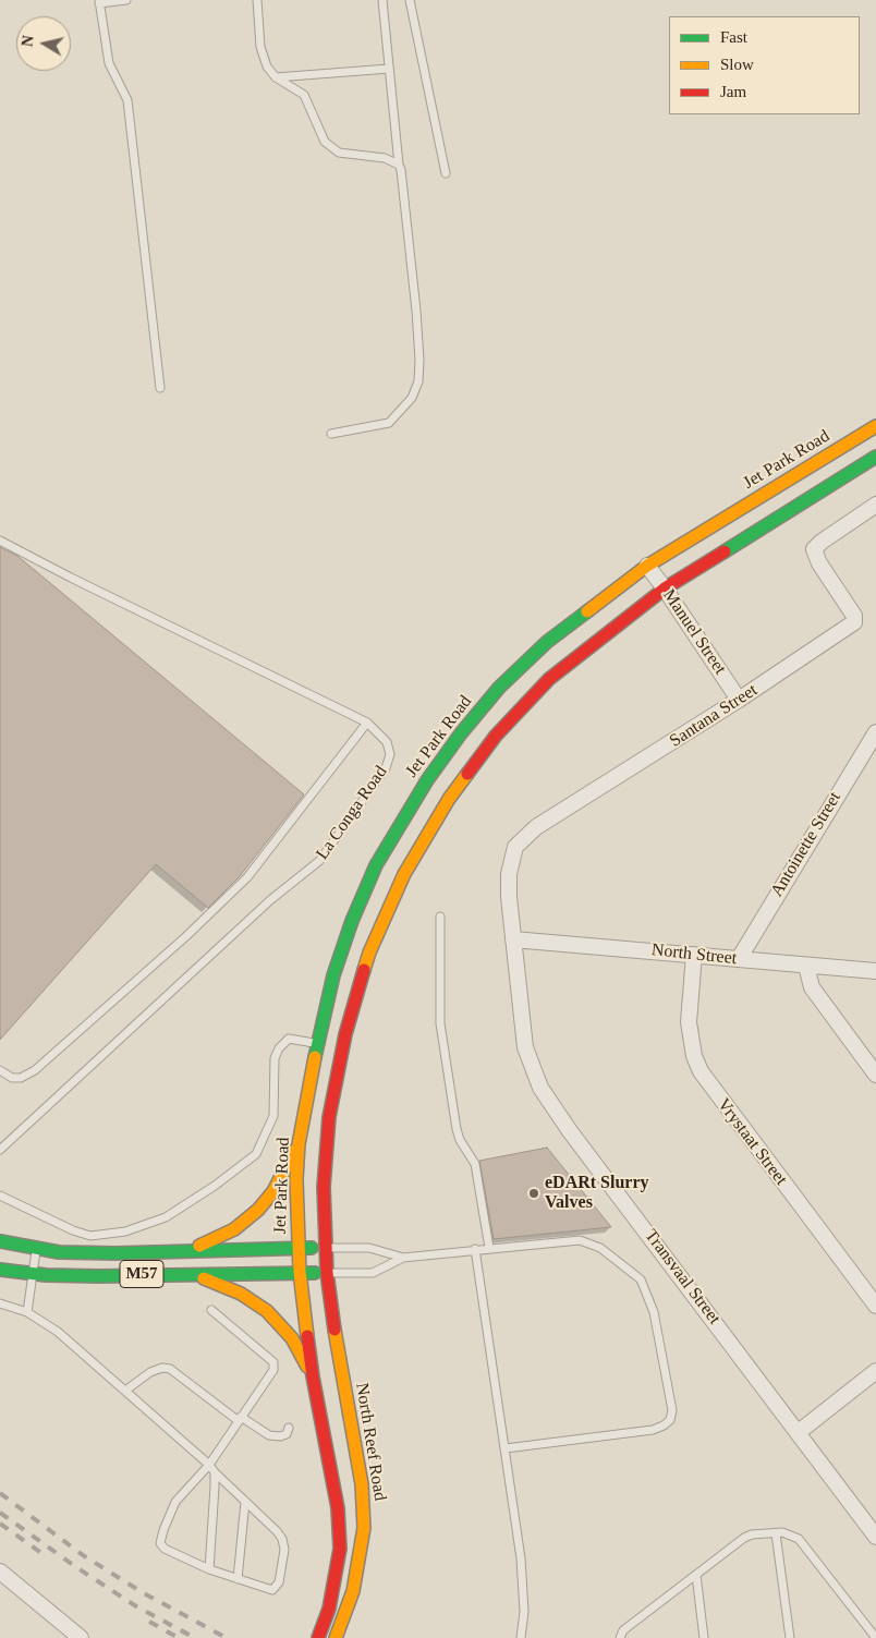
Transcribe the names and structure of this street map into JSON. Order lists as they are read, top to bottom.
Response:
{
  "streets": {
    "main road": ["Jet Park Road", "M57", "North Reef Road"],
    "street": [
      "Manuel Street",
      "Santana Street",
      "Antoinette Street",
      "North Street",
      "Vrystaat Street",
      "Transvaal Street"
    ],
    "lane": ["La Conga Road"]
  },
  "crossings": [
    ["Jet Park Road", "Manuel Street"],
    ["Jet Park Road", "North Reef Road"],
    ["Manuel Street", "Santana Street"],
    ["Santana Street", "North Street"],
    ["Santana Street", "Transvaal Street"],
    ["Antoinette Street", "North Street"],
    ["North Street", "Vrystaat Street"],
    ["North Street", "Transvaal Street"],
    ["M57", "North Reef Road"]
  ],
  "places": ["eDARt Slurry Valves"],
  "legend": ["Fast", "Slow", "Jam"],
  "north": "left"
}
